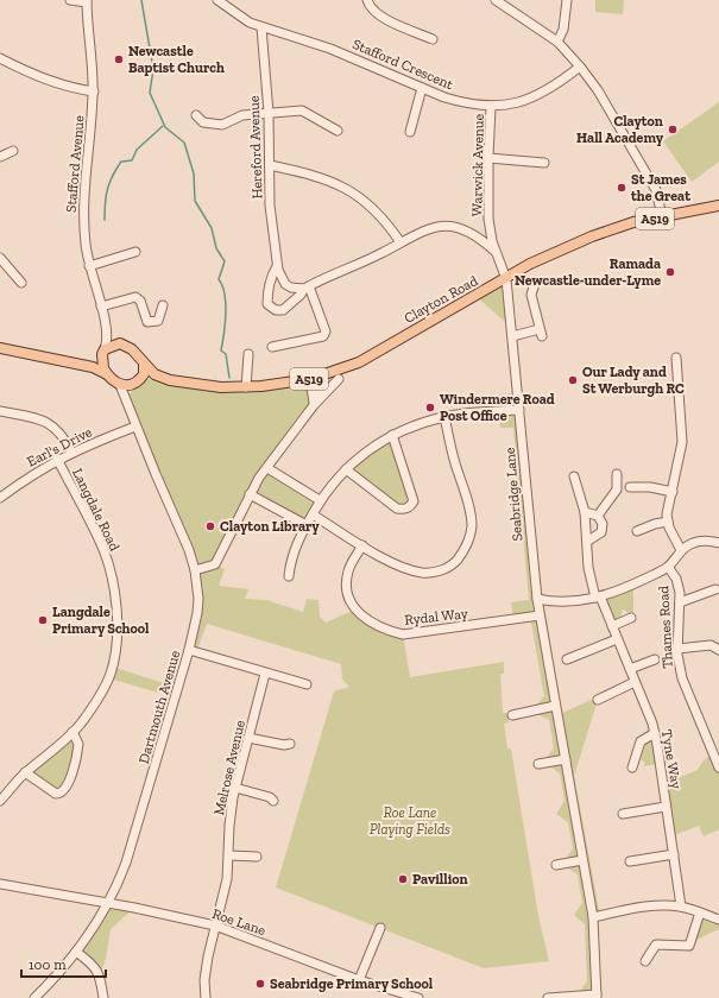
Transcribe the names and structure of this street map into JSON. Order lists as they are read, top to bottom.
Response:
{
  "streets": {
    "main road": ["A519", "Clayton Road"],
    "street": [
      "Stafford Crescent",
      "Hereford Avenue",
      "Stafford Avenue",
      "Warwick Avenue",
      "Earl's Drive",
      "Seabridge Lane",
      "Langdale Road",
      "Rydal Way",
      "Thames Road",
      "Dartmouth Avenue",
      "Tyne Way",
      "Melrose Avenue",
      "Roe Lane"
    ]
  },
  "crossings": [
    ["Stafford Crescent", "Hereford Avenue"],
    ["Stafford Crescent", "Warwick Avenue"],
    ["Hereford Avenue", "Warwick Avenue"],
    ["Stafford Avenue", "A519"],
    ["Stafford Avenue", "Clayton Road"],
    ["Stafford Avenue", "Dartmouth Avenue"],
    ["Warwick Avenue", "Clayton Road"],
    ["Warwick Avenue", "Seabridge Lane"],
    ["A519", "Clayton Road"],
    ["A519", "Dartmouth Avenue"],
    ["Clayton Road", "Seabridge Lane"],
    ["Clayton Road", "Dartmouth Avenue"],
    ["Earl's Drive", "Langdale Road"],
    ["Earl's Drive", "Dartmouth Avenue"],
    ["Seabridge Lane", "Rydal Way"],
    ["Dartmouth Avenue", "Roe Lane"],
    ["Melrose Avenue", "Roe Lane"]
  ],
  "parks": ["Roe Lane Playing Fields"],
  "places": [
    "Newcastle Baptist Church",
    "Clayton Hall Academy",
    "St James the Great",
    "Ramada Newcastle-under-Lyme",
    "Our Lady and St Werburgh RC",
    "Windermere Road Post Office",
    "Clayton Library",
    "Langdale Primary School",
    "Pavillion",
    "Seabridge Primary School"
  ],
  "scale_bar": "100 m"
}
